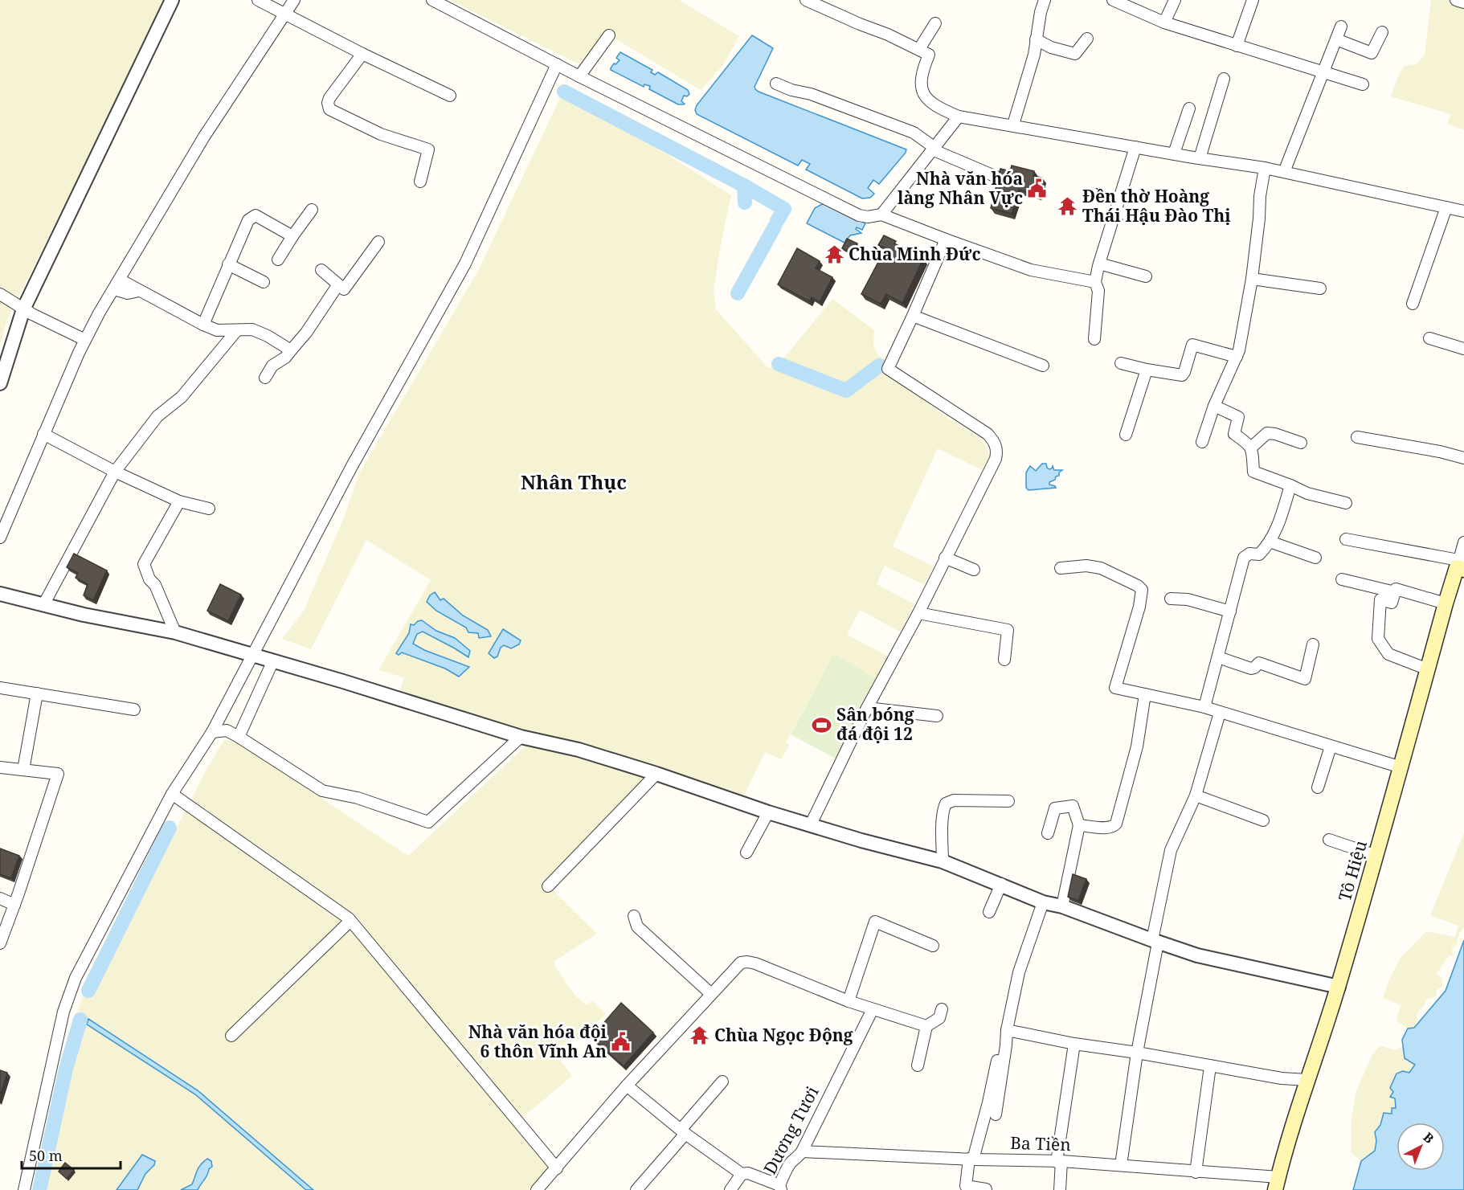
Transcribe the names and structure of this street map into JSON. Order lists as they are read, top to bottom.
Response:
{
  "streets": {
    "main road": ["Tô Hiệu"],
    "street": ["Dương Tươi", "Ba Tiền"]
  },
  "crossings": [
    ["Tô Hiệu", "Ba Tiền"],
    ["Dương Tươi", "Ba Tiền"]
  ],
  "districts": ["Nhân Thục"],
  "places": {
    "public building": ["Nhà văn hóa làng Nhân Vực", "Nhà văn hóa đội 6 thôn Vĩnh An"],
    "temple": ["Đền thờ Hoàng Thái Hậu Đào Thị", "Chùa Minh Đức", "Chùa Ngọc Động"],
    "sports": ["Sân bóng đá đội 12"]
  },
  "scale_bar": "50 m",
  "north": "top right"
}
